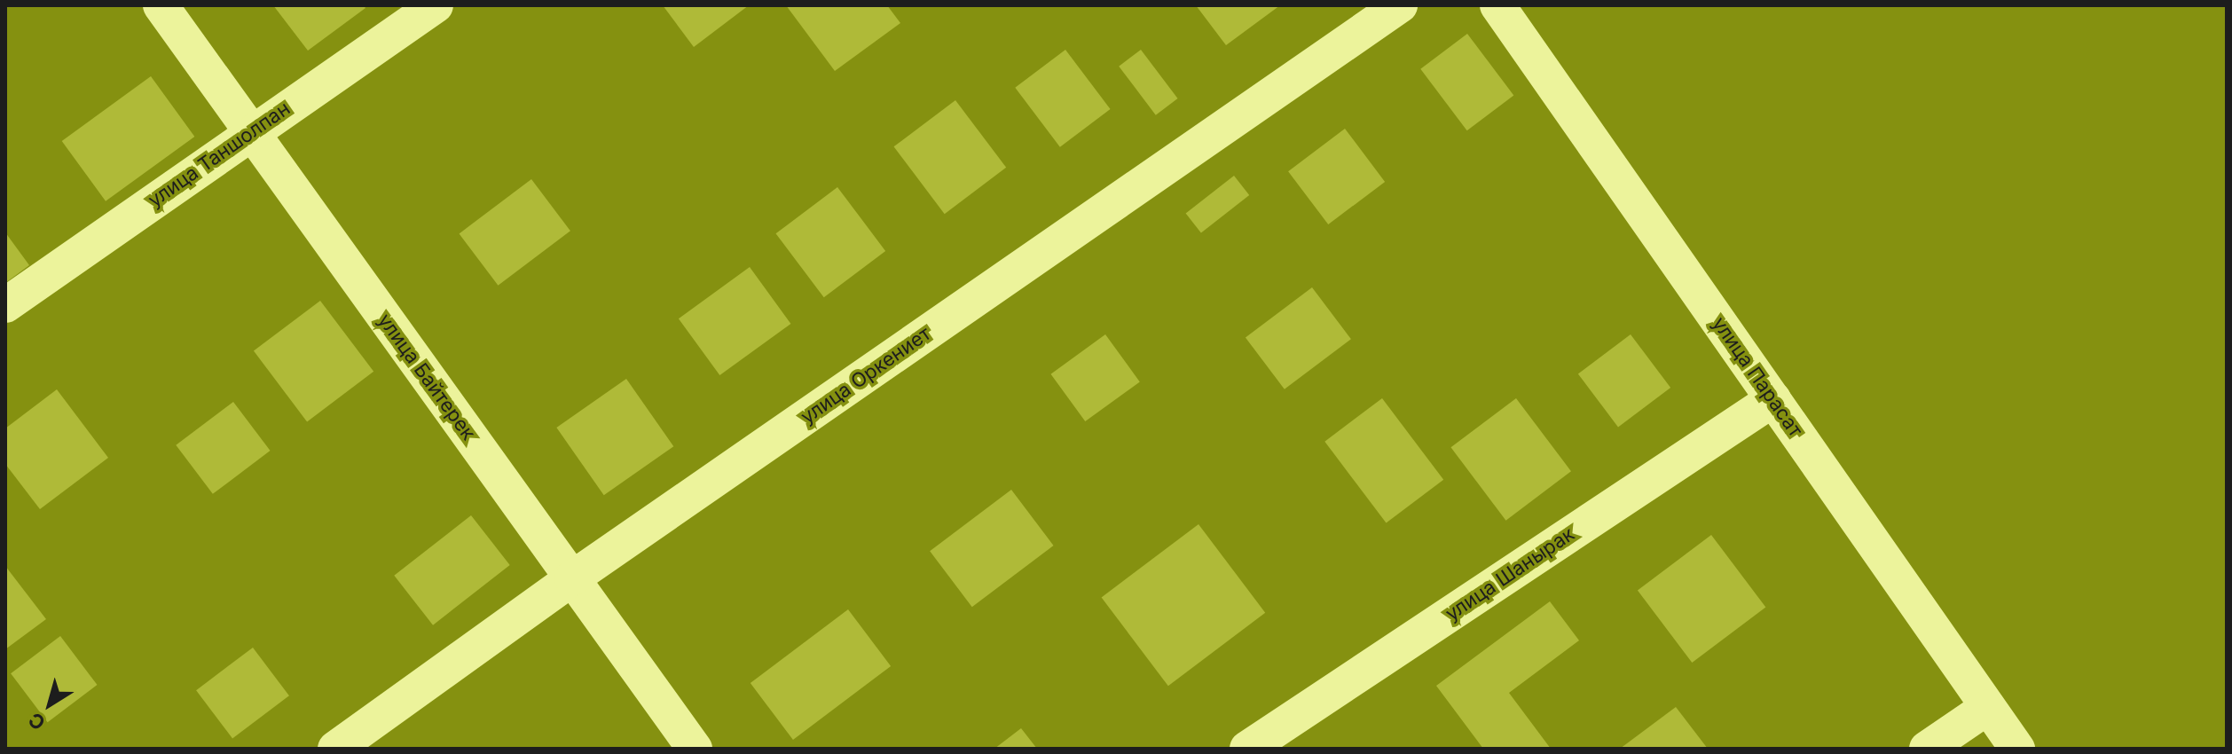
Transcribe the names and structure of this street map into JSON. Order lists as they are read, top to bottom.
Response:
{
  "streets": {
    "street": [
      "улица Таншолпан",
      "улица Оркениет",
      "улица Байтерек",
      "улица Парасат",
      "улица Шанырак"
    ]
  },
  "crossings": [
    ["улица Таншолпан", "улица Байтерек"],
    ["улица Оркениет", "улица Байтерек"],
    ["улица Парасат", "улица Шанырак"]
  ],
  "north": "bottom left"
}
